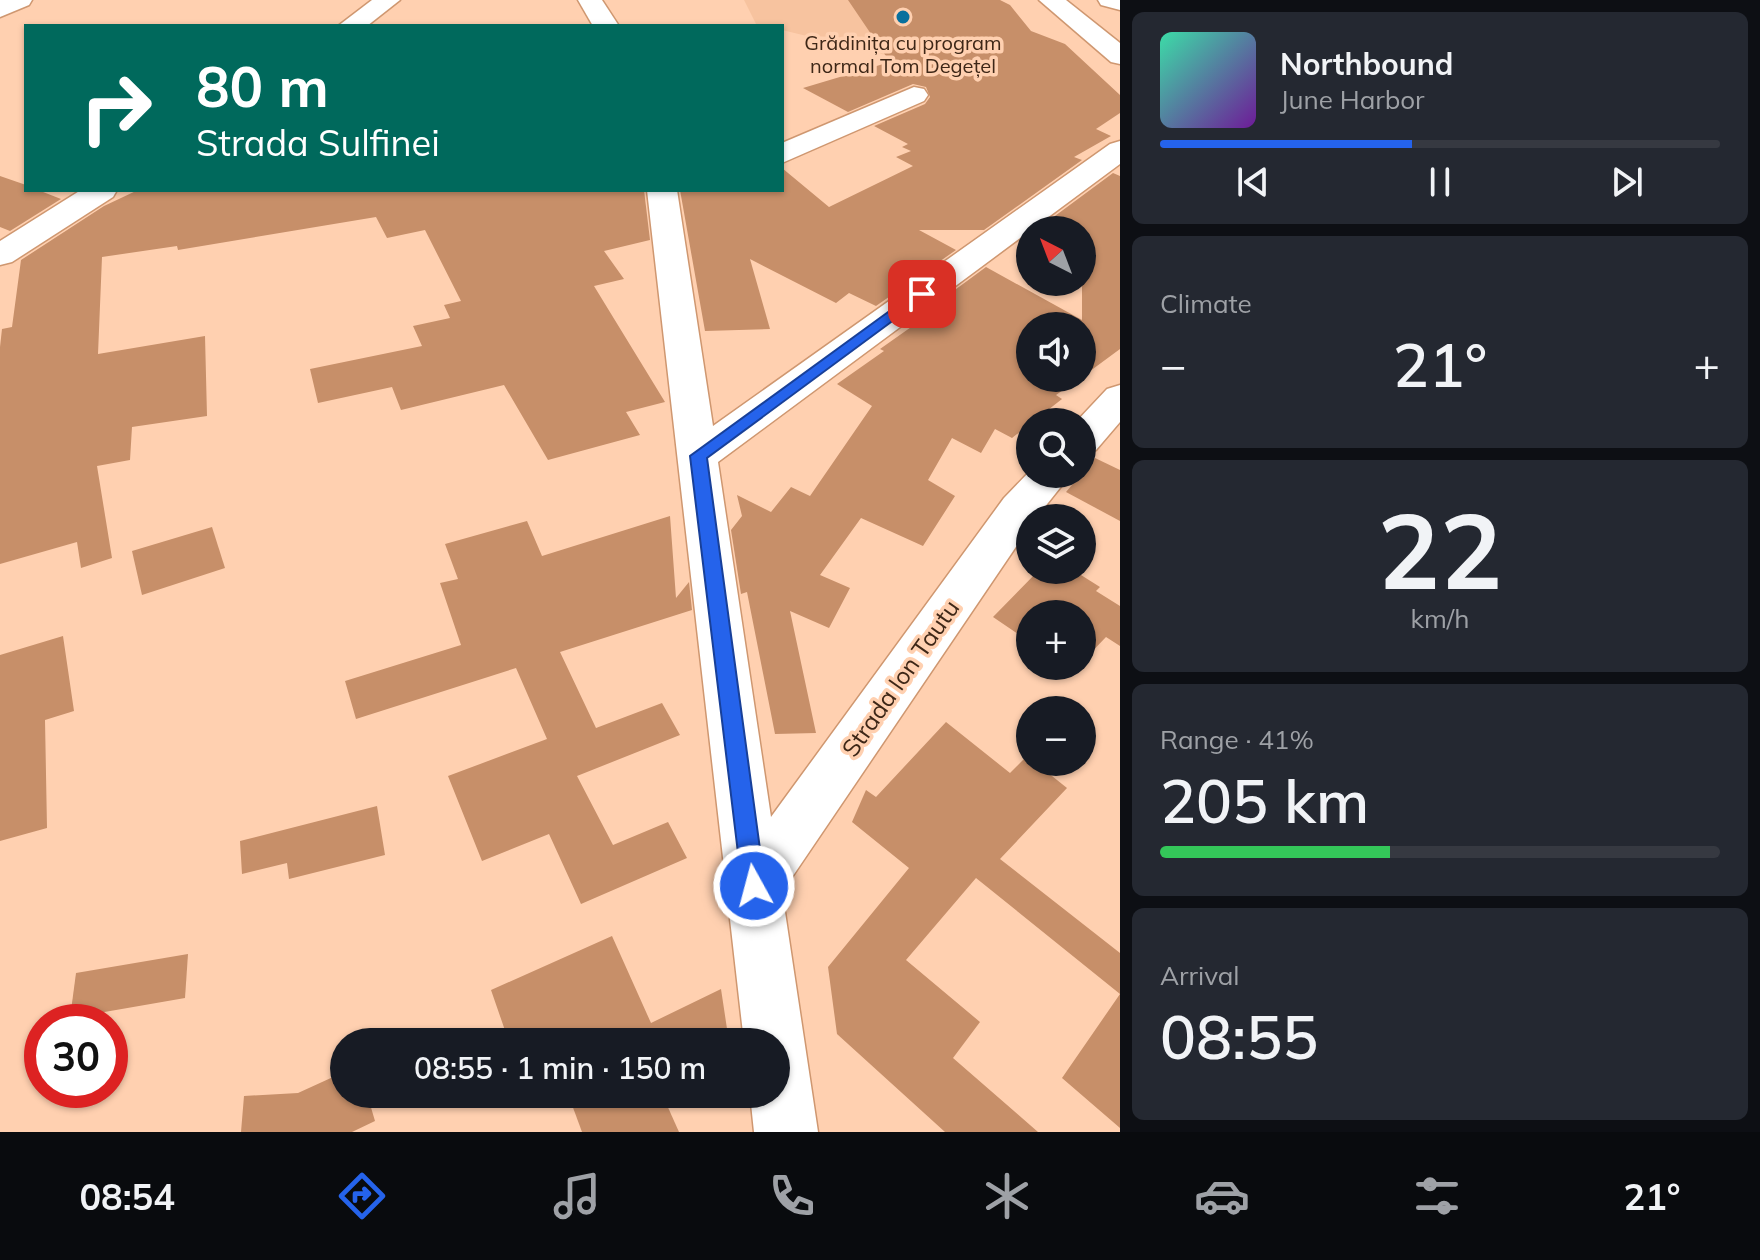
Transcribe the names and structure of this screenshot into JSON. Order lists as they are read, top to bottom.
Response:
{
  "streets": {
    "street": ["Strada Ion Tautu"]
  },
  "places": ["Grădinița cu program normal Tom Degețel"],
  "north": "top left",
  "page": {
    "turn": ["80 m", "Strada Sulfinei"],
    "song": ["Northbound", "June Harbor"],
    "map_buttons": ["+", "−"],
    "tile": [
      "Climate",
      ["22", "km/h"],
      ["Range · 41%", "205 km"],
      ["Arrival", "08:55"]
    ],
    "heat": ["−", "21°", "+"],
    "limit": "30",
    "trip": "08:55 · 1 min · 150 m",
    "tabs": ["08:54", "21°"]
  }
}
